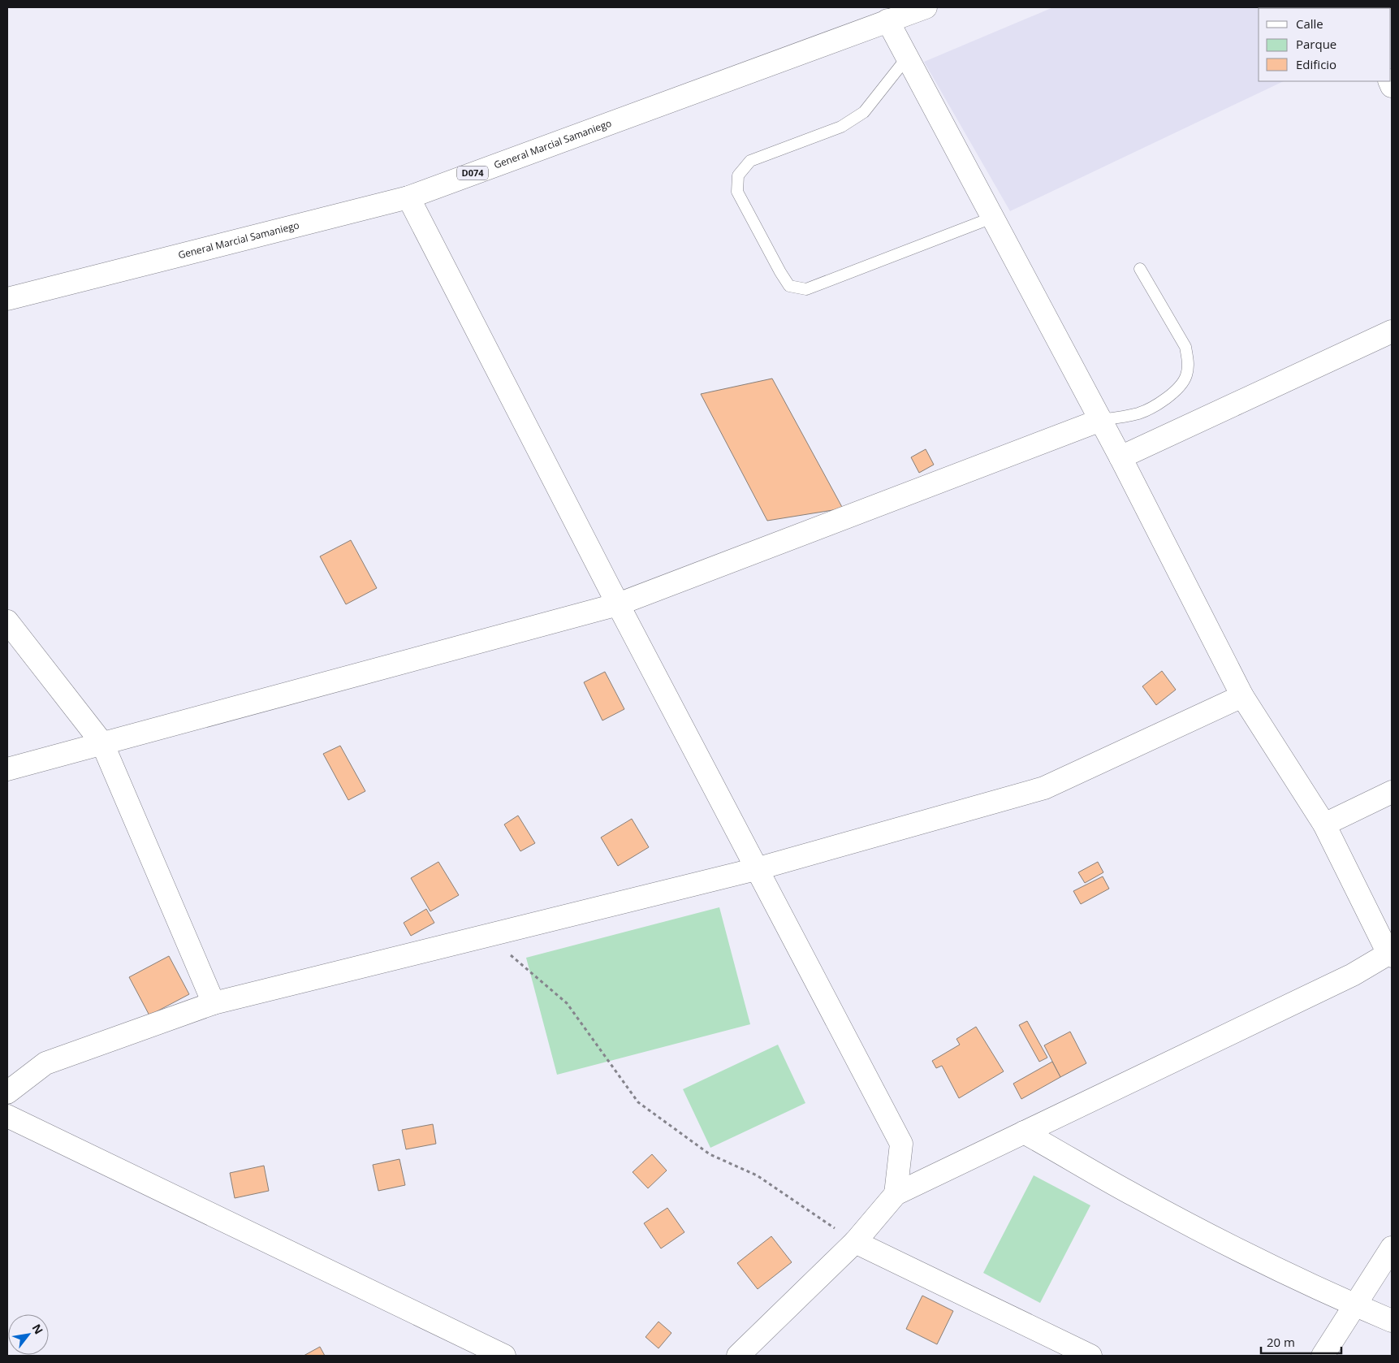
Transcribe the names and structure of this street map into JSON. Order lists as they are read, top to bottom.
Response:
{
  "streets": {
    "street": ["General Marcial Samaniego", "D074"]
  },
  "legend": ["Calle", "Parque", "Edificio"],
  "scale_bar": "20 m",
  "north": "top right"
}
